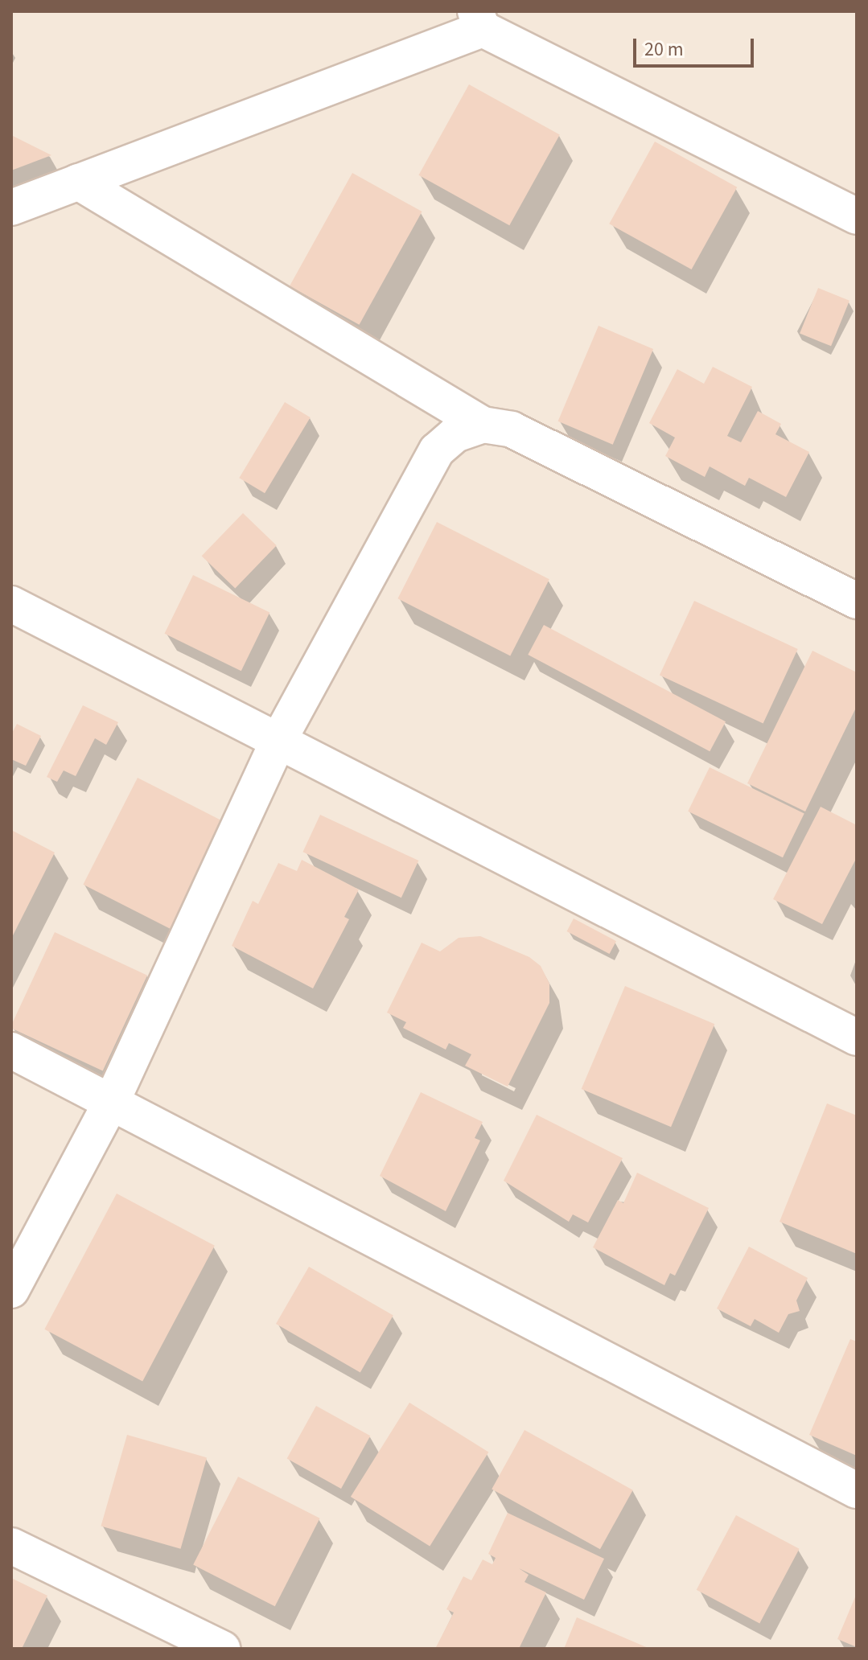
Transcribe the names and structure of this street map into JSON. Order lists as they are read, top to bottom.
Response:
{
  "scale_bar": "20 m"
}
